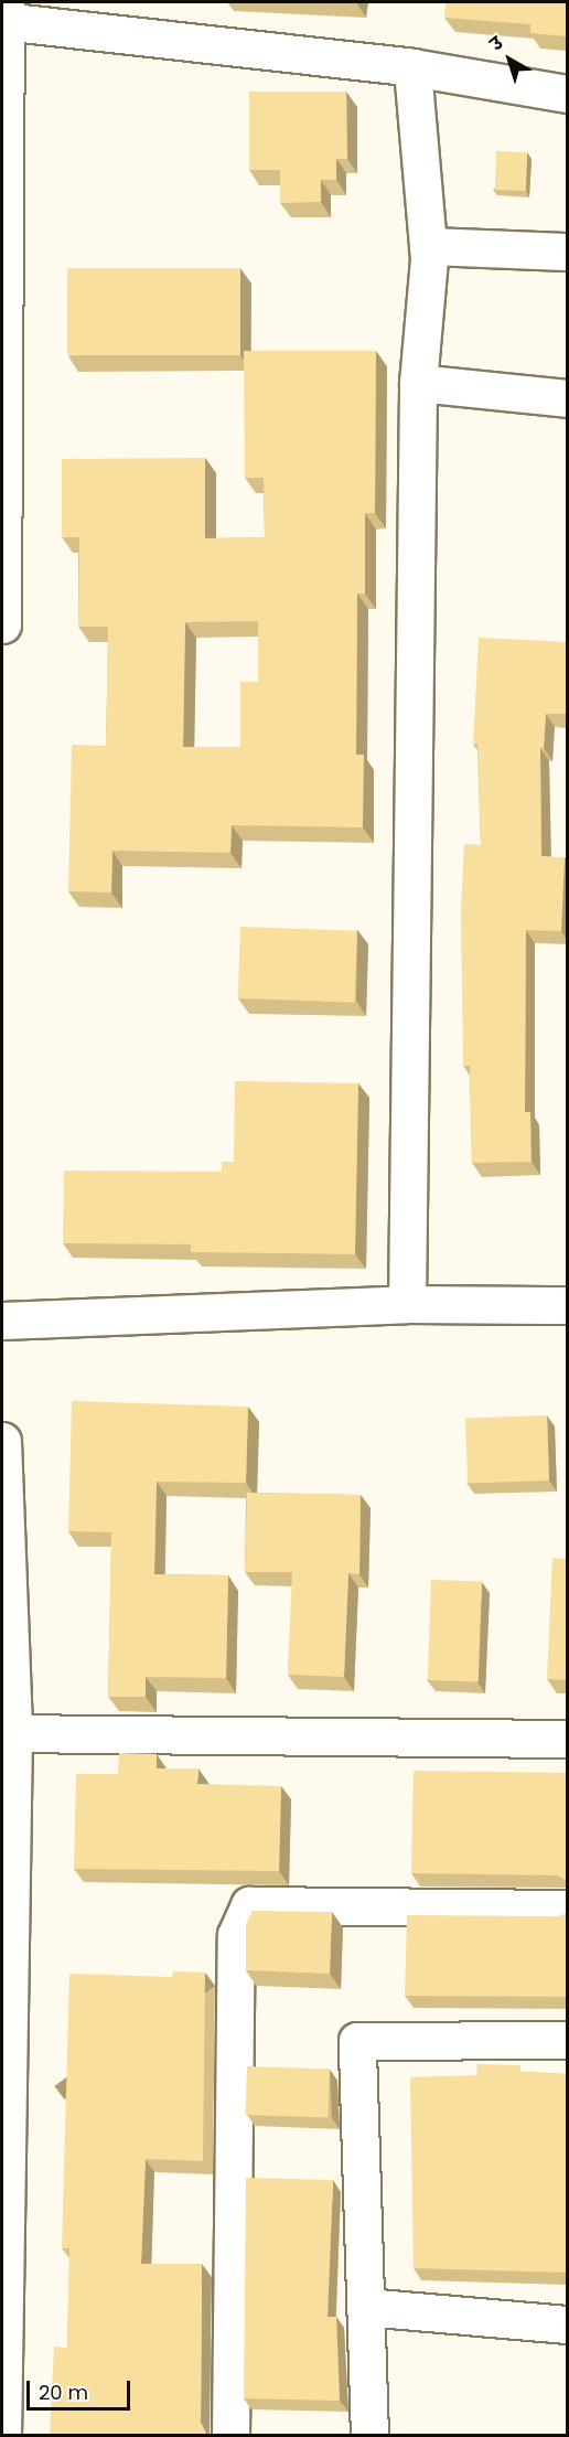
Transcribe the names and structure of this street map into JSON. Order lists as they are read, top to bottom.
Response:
{
  "scale_bar": "20 m",
  "north": "top left"
}
